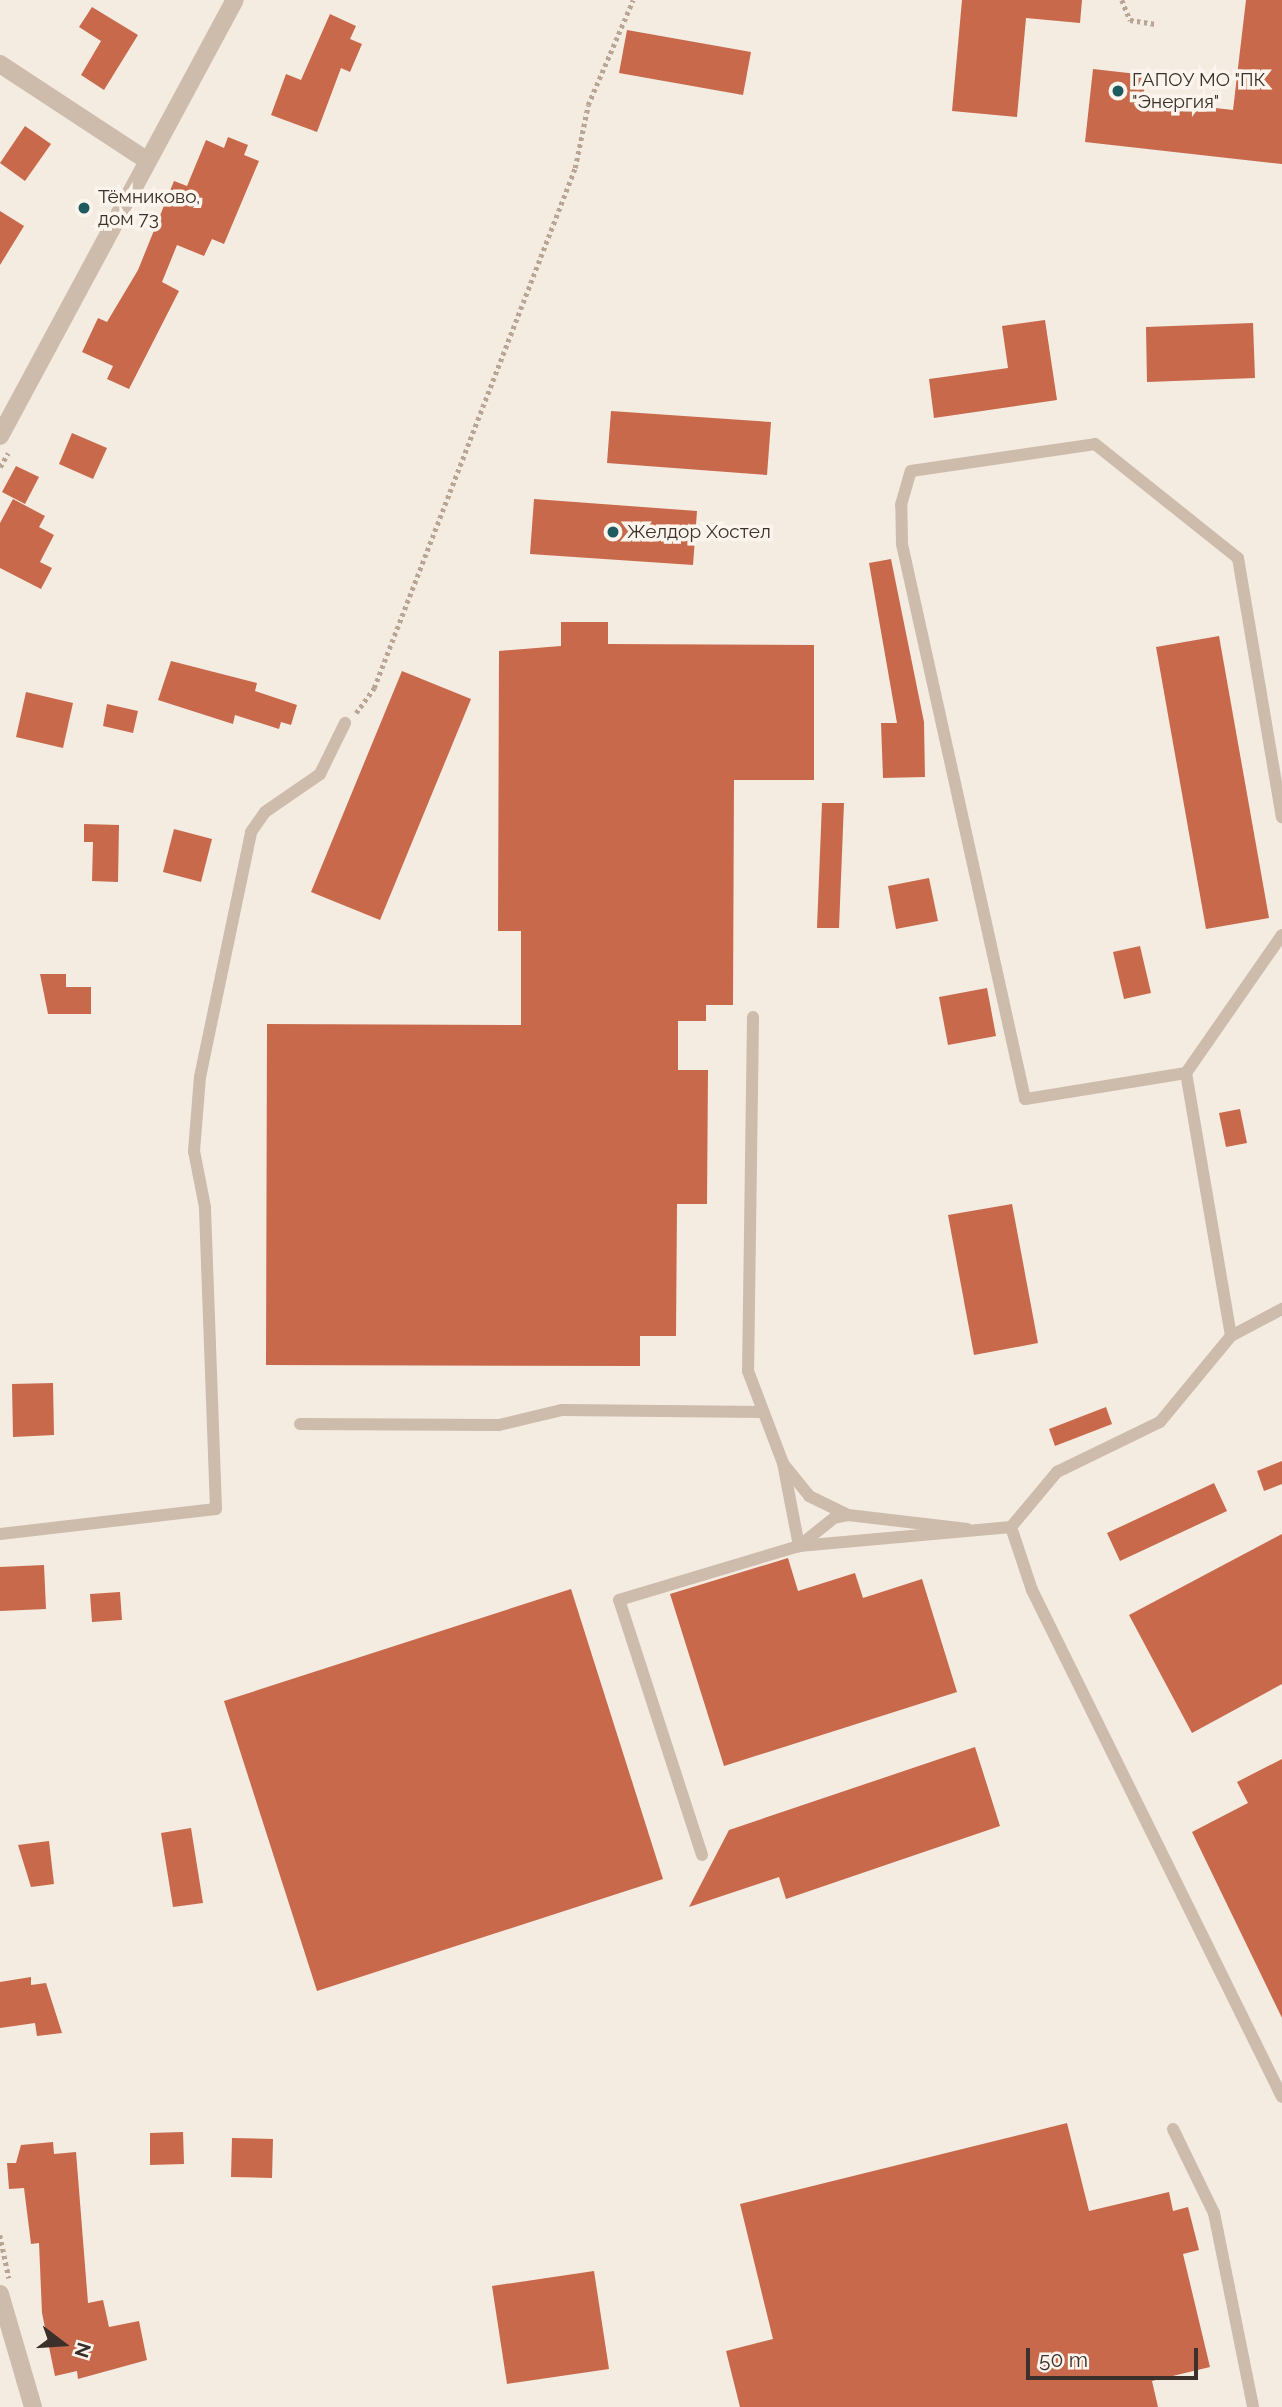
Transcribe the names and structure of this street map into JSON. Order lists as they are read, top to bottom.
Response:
{
  "places": ["ГАПОУ МО \"ПК \"Энергия\"", "Тёмниково, дом 73", "Желдор Хостел"],
  "scale_bar": "50 m",
  "north": "right"
}
